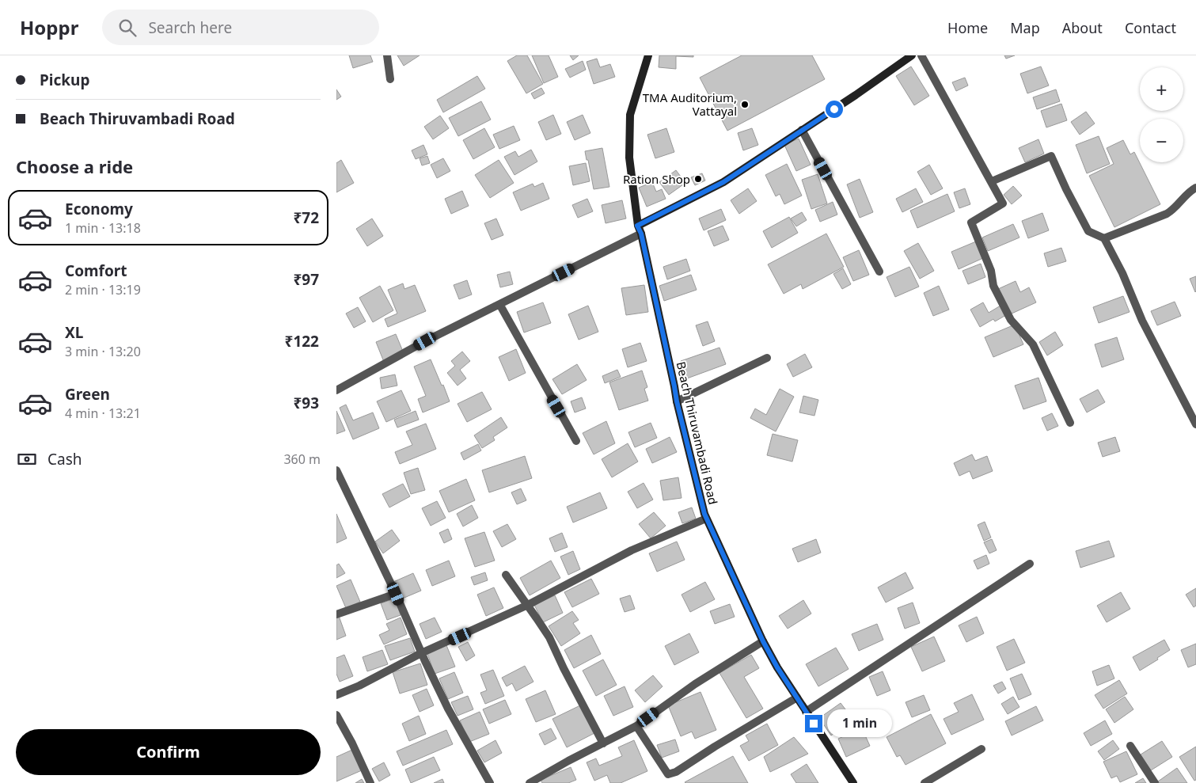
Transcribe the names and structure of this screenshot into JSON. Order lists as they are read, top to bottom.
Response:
{
  "streets": {
    "main road": ["Beach Thiruvambadi Road"]
  },
  "places": ["TMA Auditorium, Vattayal", "Ration Shop"],
  "page": {
    "header": "Hoppr",
    "search": "Search here",
    "nav": [
      "Home",
      "Map",
      "About",
      "Contact"
    ],
    "banner": ["Pickup", "Beach Thiruvambadi Road"],
    "map_buttons": ["+", "−"],
    "heading": "Choose a ride",
    "list": [
      {
        "name": "Economy",
        "note": "1 min · 13:18",
        "value": "₹72"
      },
      {
        "name": "Comfort",
        "note": "2 min · 13:19",
        "value": "₹97"
      },
      {
        "name": "XL",
        "note": "3 min · 13:20",
        "value": "₹122"
      },
      {
        "name": "Green",
        "note": "4 min · 13:21",
        "value": "₹93"
      }
    ],
    "pay": ["Cash", "360 m"],
    "bubble": "1 min",
    "buttons": "Confirm"
  }
}
